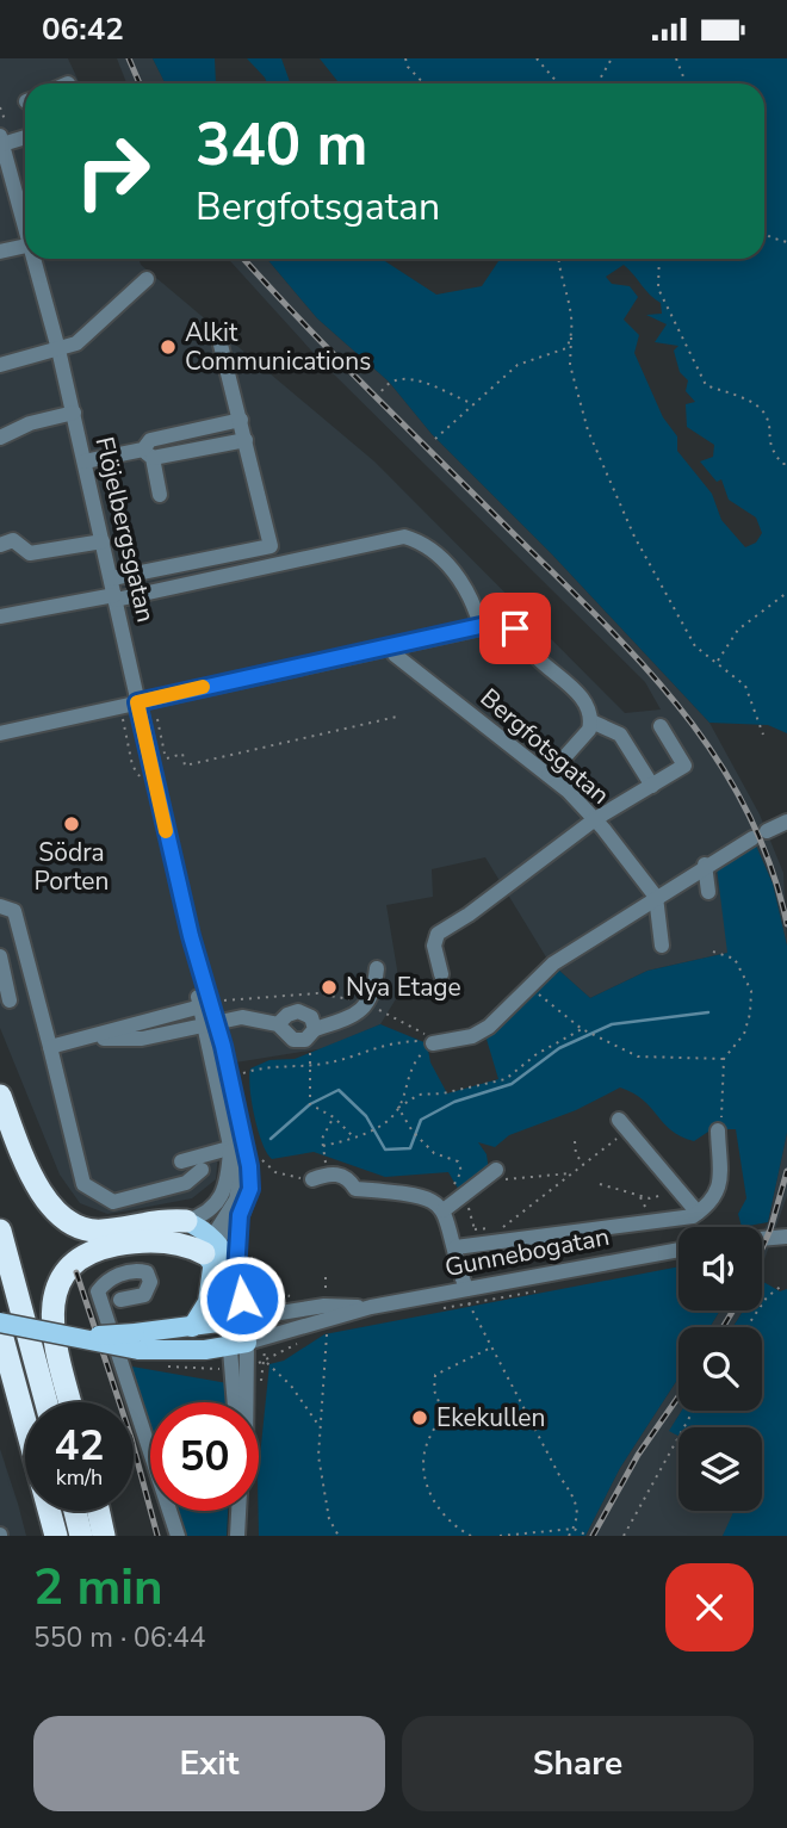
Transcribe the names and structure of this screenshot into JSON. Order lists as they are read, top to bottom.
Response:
{
  "streets": {
    "main road": ["Flöjelbergsgatan", "Gunnebogatan"],
    "street": ["Bergfotsgatan"]
  },
  "crossings": [
    ["Flöjelbergsgatan", "Gunnebogatan"]
  ],
  "places": [
    "Alkit Communications",
    "Södra Porten",
    "Nya Etage",
    "Ekekullen"
  ],
  "page": {
    "status": "06:42",
    "turn": ["340 m", "Bergfotsgatan"],
    "speed": "42 km/h",
    "limit": "50",
    "heading": ["2 min", "550 m · 06:44"],
    "buttons": ["Exit", "Share"]
  }
}
